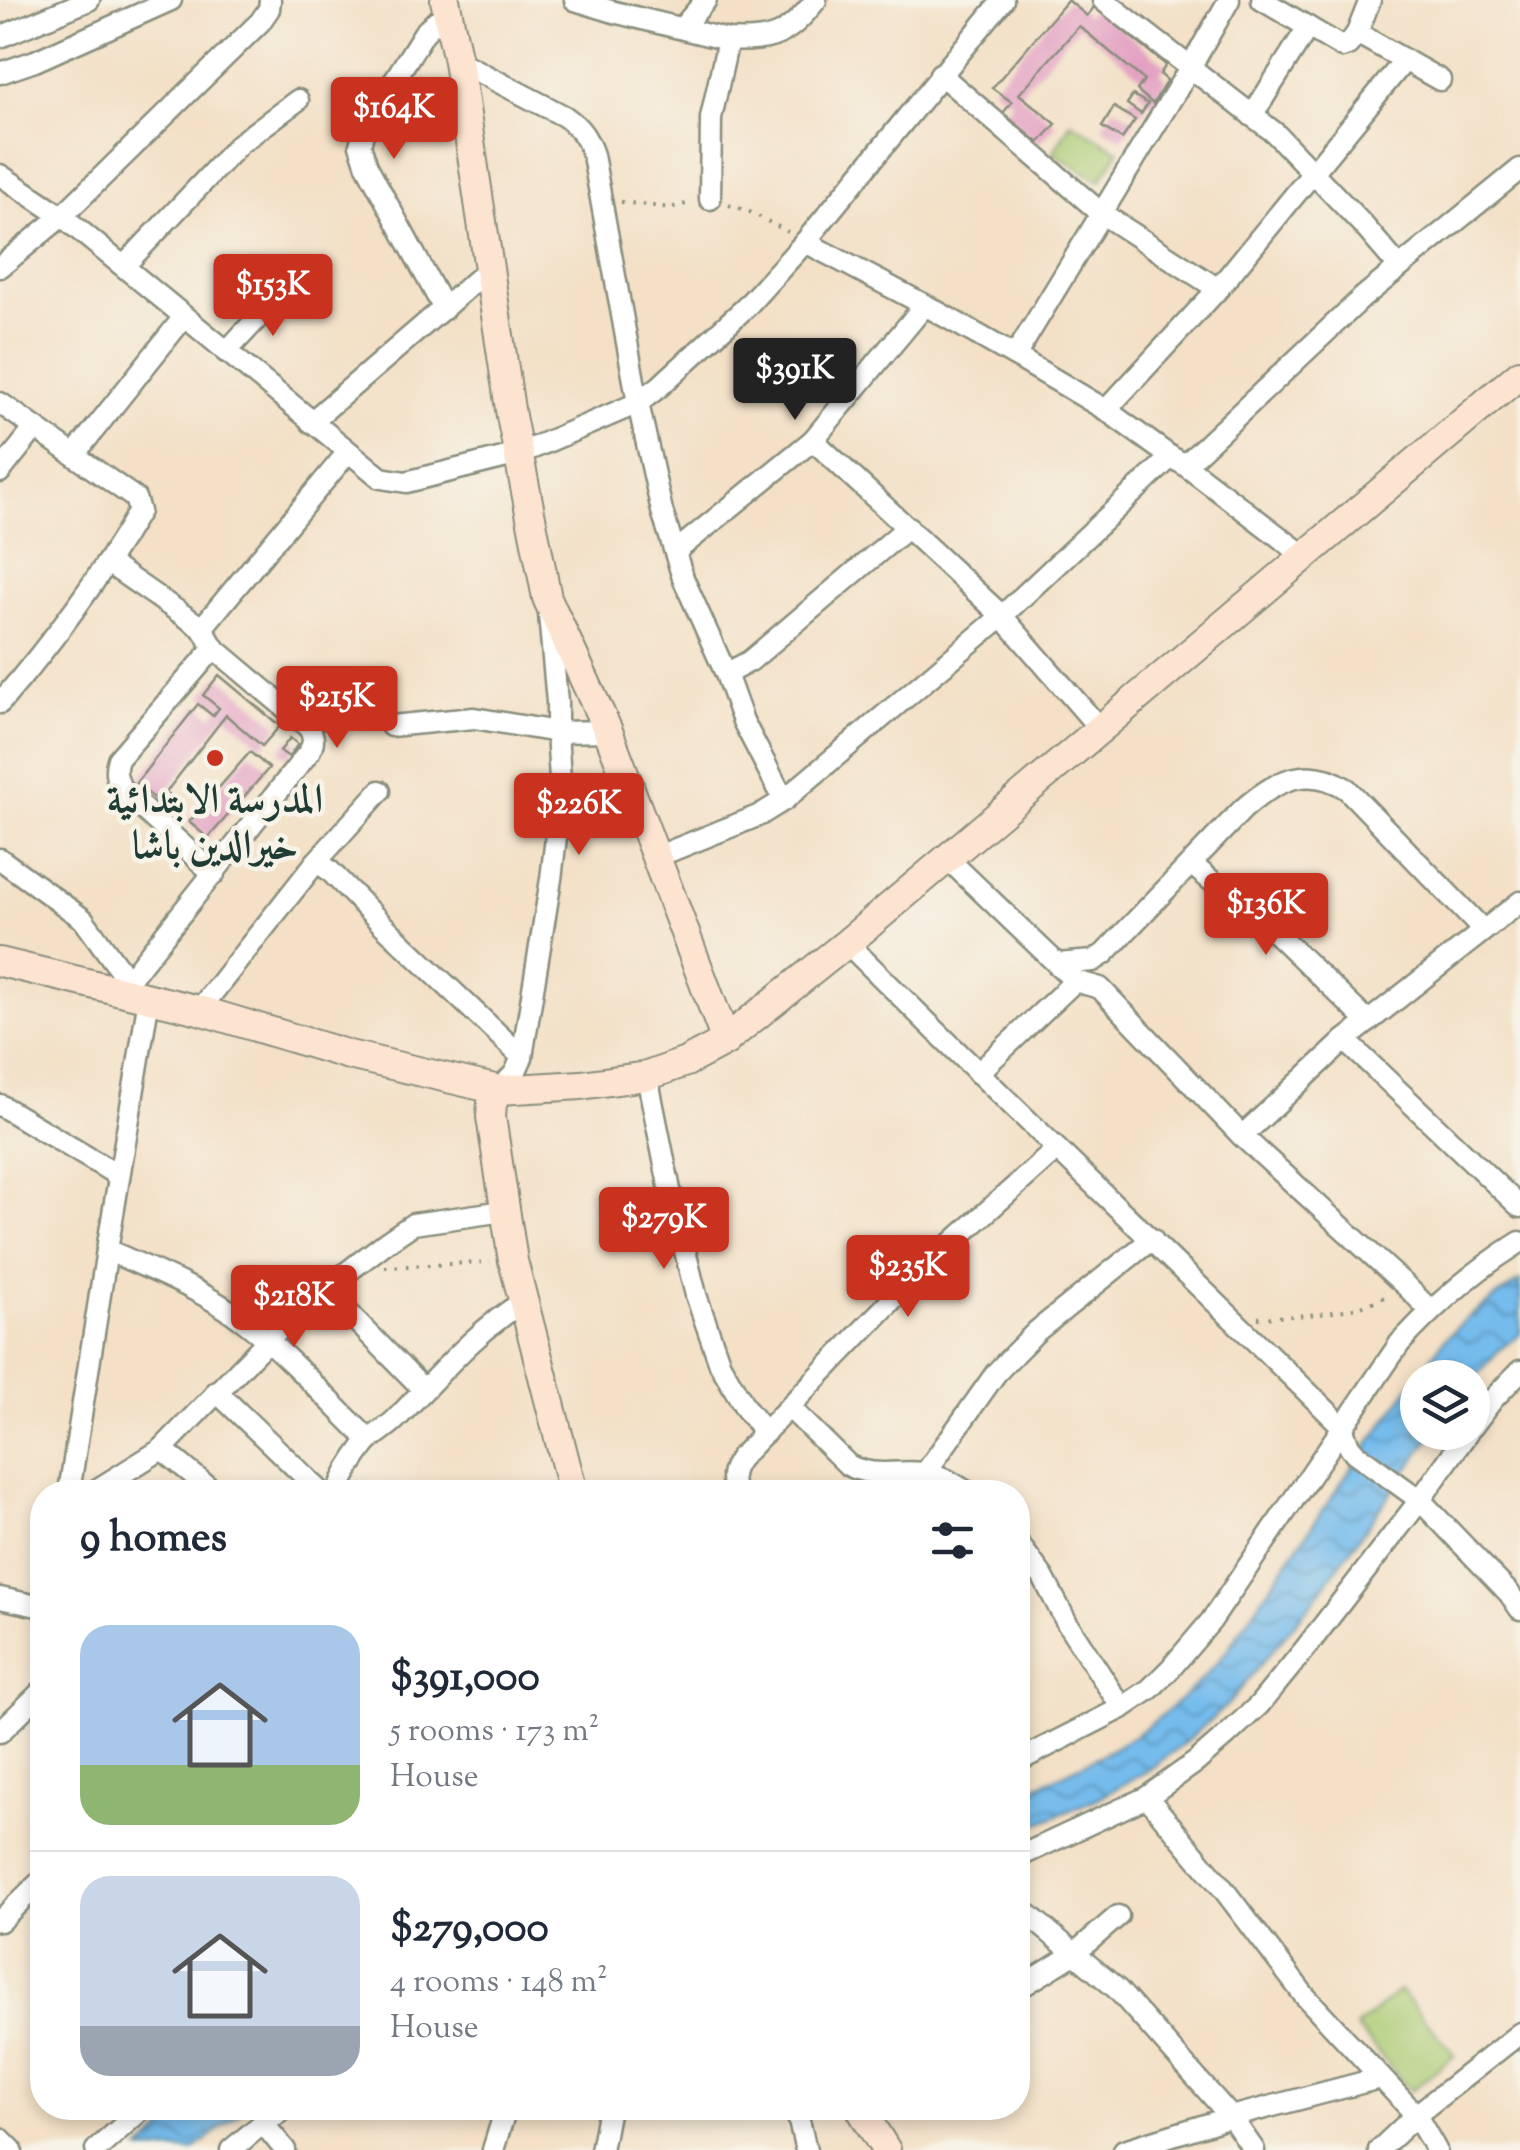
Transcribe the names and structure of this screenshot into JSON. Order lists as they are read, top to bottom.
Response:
{
  "places": ["المدرسة الابتدائية خيرالدين باشا"],
  "page": {
    "price": [
      "$164K",
      "$153K",
      "$391K",
      "$215K",
      "$226K",
      "$136K",
      "$279K",
      "$235K",
      "$218K"
    ],
    "heading": "9 homes",
    "list": [
      {
        "name": "$391,000",
        "note": "5 rooms · 173 m² · House"
      },
      {
        "name": "$279,000",
        "note": "4 rooms · 148 m² · House"
      }
    ]
  }
}
